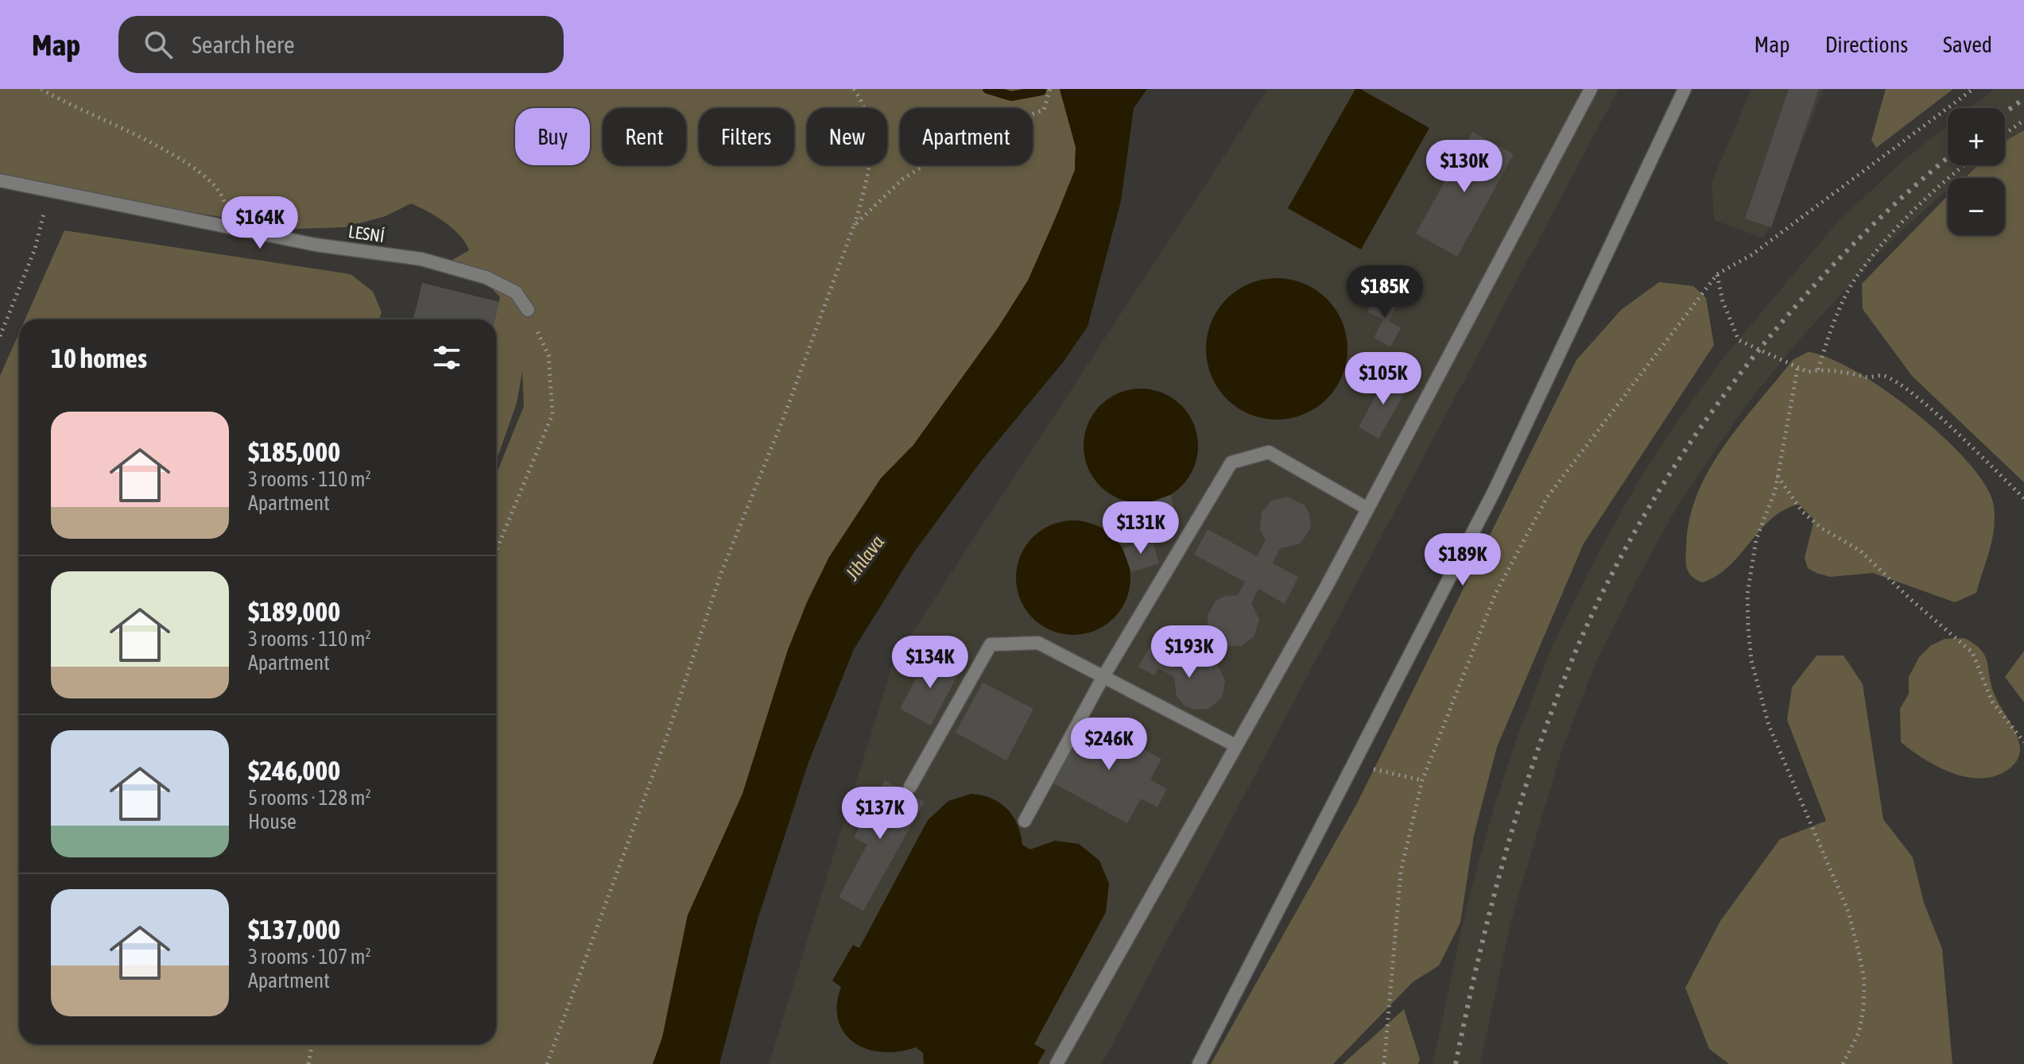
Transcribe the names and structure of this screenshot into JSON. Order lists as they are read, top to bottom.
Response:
{
  "streets": {
    "street": ["LESNÍ"]
  },
  "water": ["Jihlava"],
  "page": {
    "header": "Map",
    "search": "Search here",
    "nav": ["Map", "Directions", "Saved"],
    "map_buttons": ["+", "−"],
    "chip": [
      "Buy",
      "Rent",
      "Filters",
      "New",
      "Apartment"
    ],
    "price": [
      "$130K",
      "$164K",
      "$185K",
      "$105K",
      "$131K",
      "$189K",
      "$193K",
      "$134K",
      "$246K",
      "$137K"
    ],
    "heading": "10 homes",
    "list": [
      {
        "name": "$185,000",
        "note": "3 rooms · 110 m² · Apartment"
      },
      {
        "name": "$189,000",
        "note": "3 rooms · 110 m² · Apartment"
      },
      {
        "name": "$246,000",
        "note": "5 rooms · 128 m² · House"
      },
      {
        "name": "$137,000",
        "note": "3 rooms · 107 m² · Apartment"
      }
    ]
  }
}
